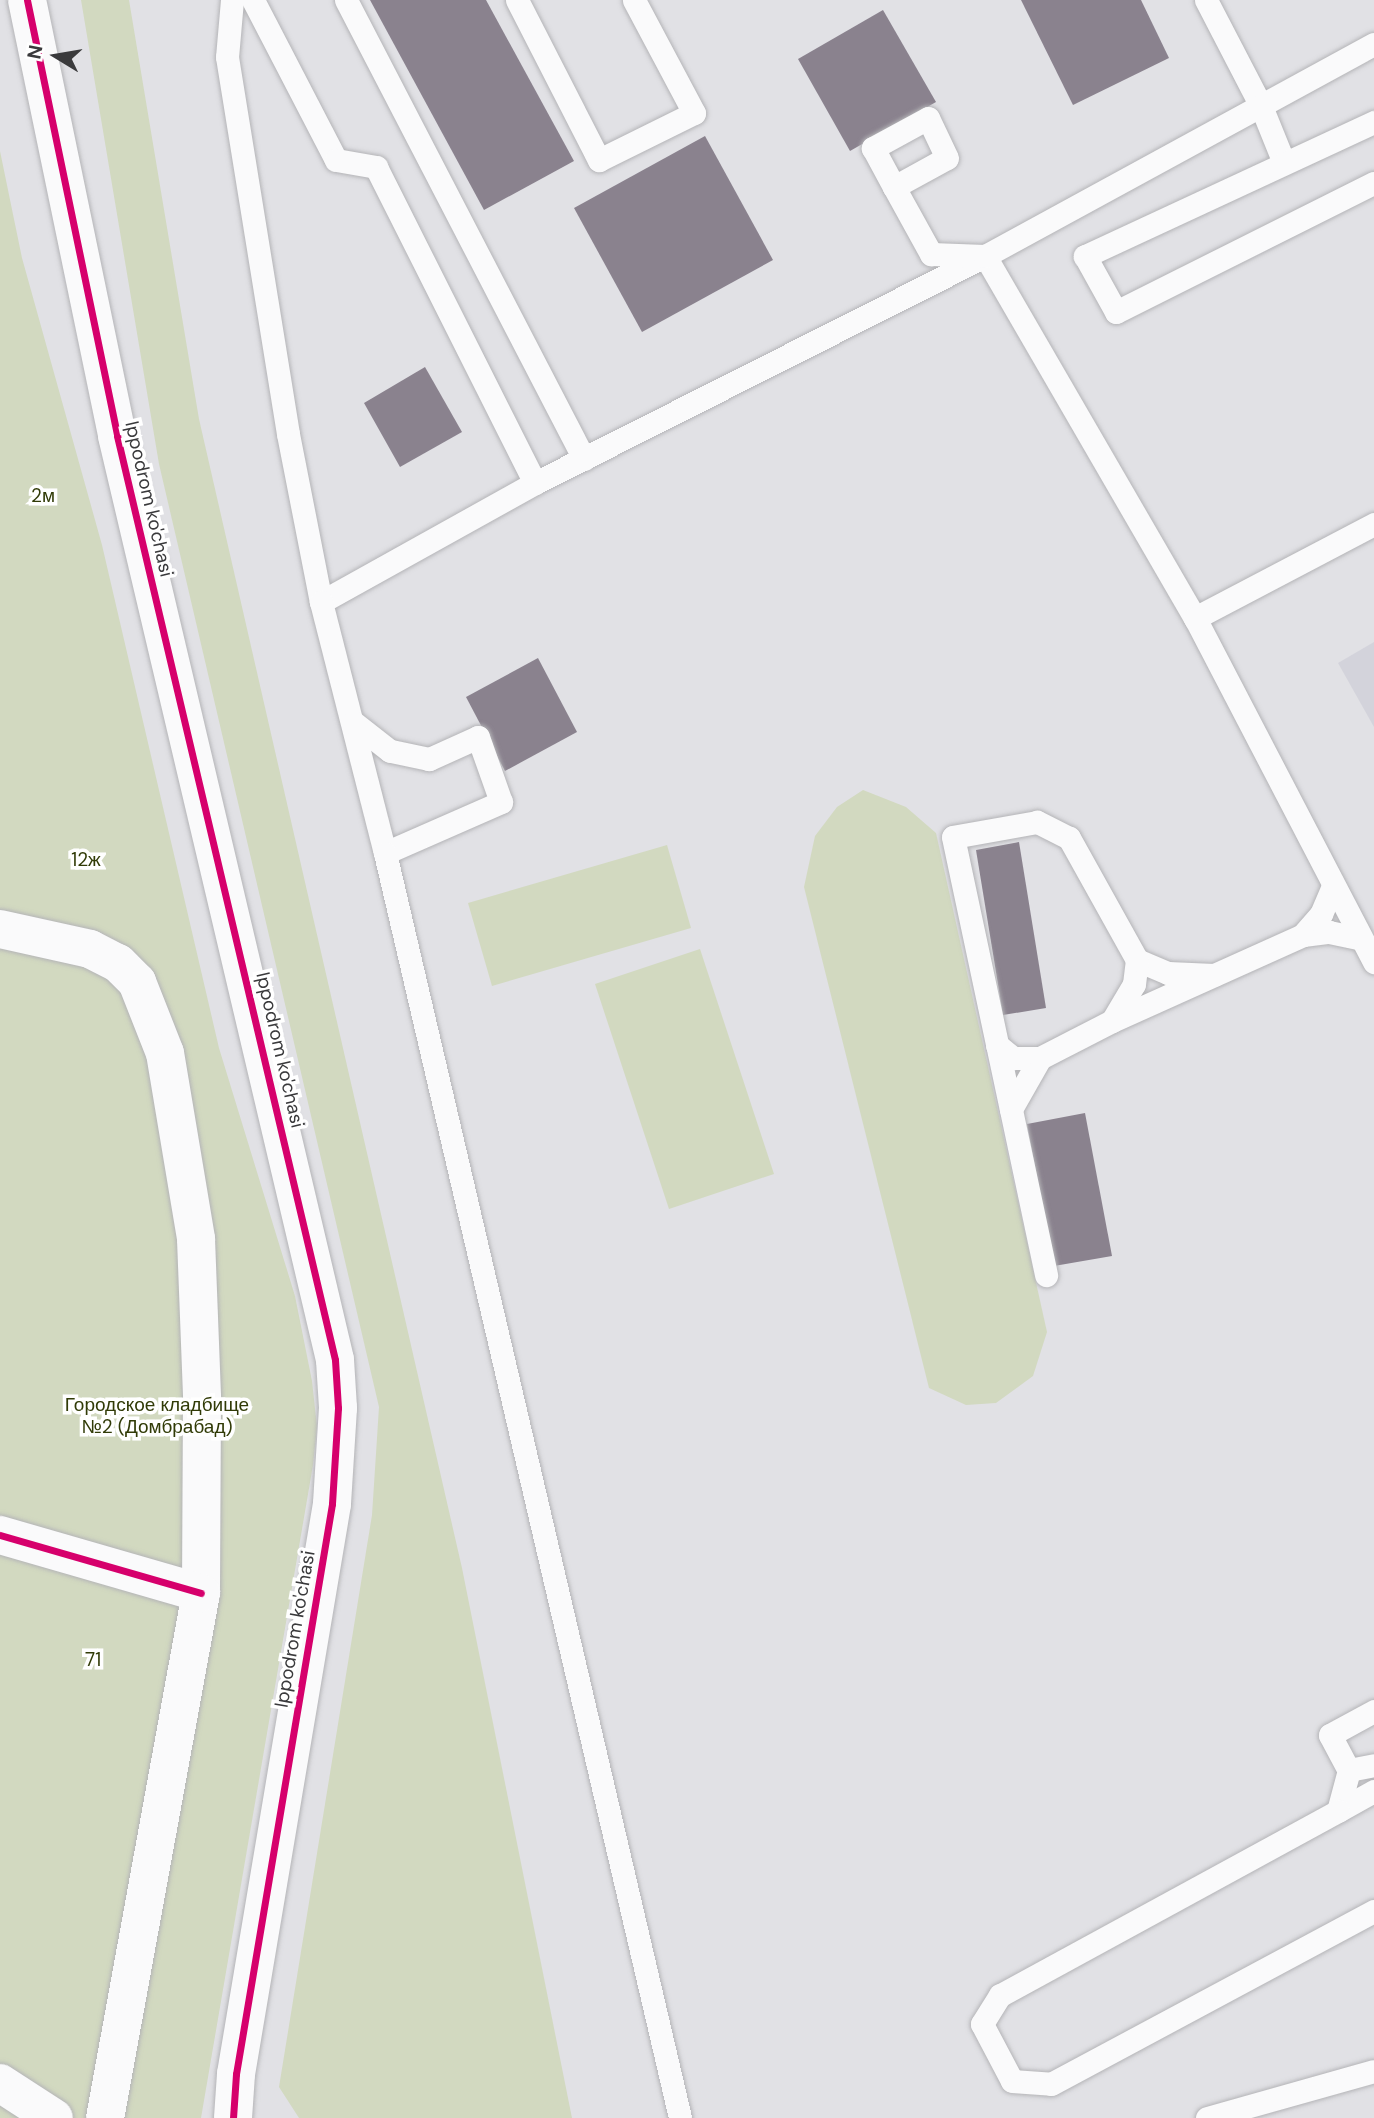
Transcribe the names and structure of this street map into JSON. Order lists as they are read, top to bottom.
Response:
{
  "streets": {
    "street": ["Ippodrom ko'chasi"]
  },
  "parks": [
    "2м",
    "12ж",
    "Городское кладбище №2 (Домбрабад)",
    "71"
  ],
  "north": "left"
}
